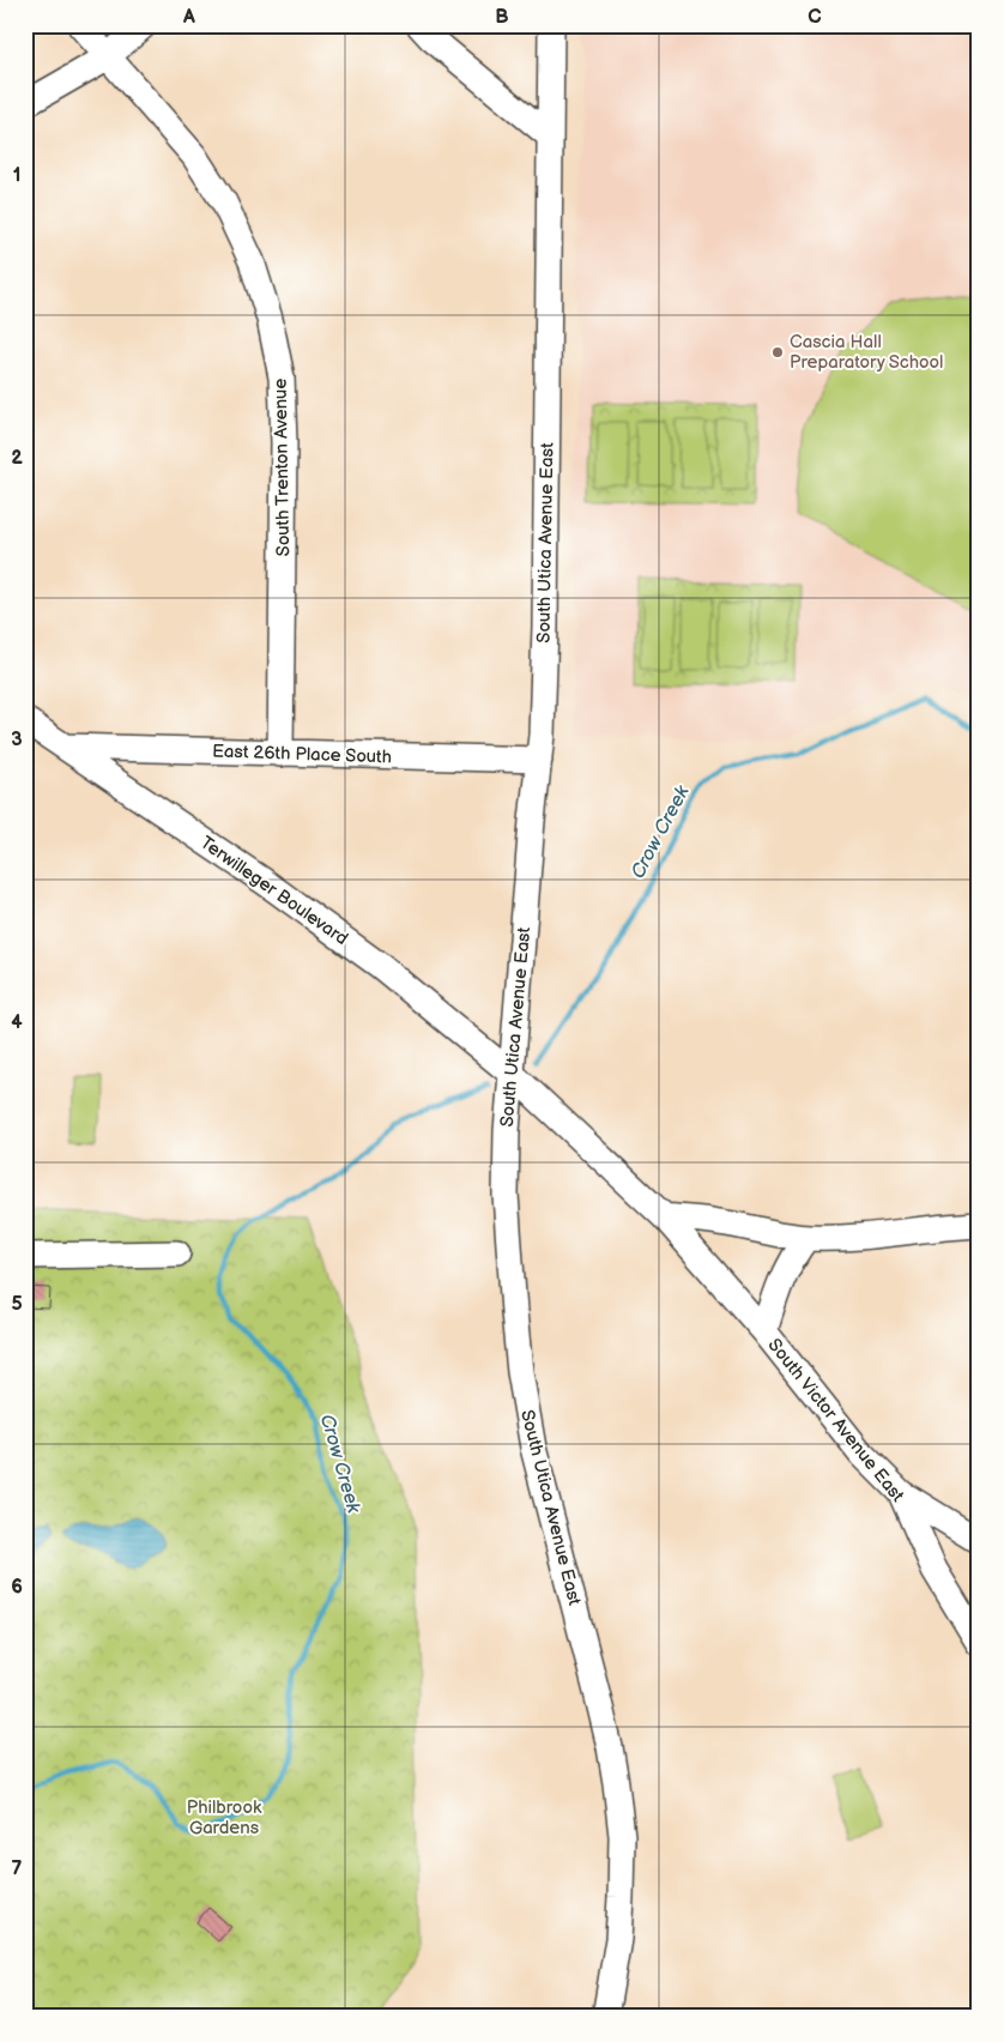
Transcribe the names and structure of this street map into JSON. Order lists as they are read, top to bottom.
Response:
{
  "streets": {
    "street": [
      "South Trenton Avenue",
      "South Utica Avenue East",
      "East 26th Place South",
      "Terwilleger Boulevard",
      "South Victor Avenue East"
    ]
  },
  "crossings": [
    ["South Trenton Avenue", "East 26th Place South"],
    ["South Utica Avenue East", "East 26th Place South"],
    ["South Utica Avenue East", "Terwilleger Boulevard"],
    ["East 26th Place South", "Terwilleger Boulevard"],
    ["Terwilleger Boulevard", "South Victor Avenue East"]
  ],
  "water": ["Crow Creek"],
  "parks": ["Philbrook Gardens"],
  "places": ["Cascia Hall Preparatory School"],
  "grid": {
    "columns": ["A", "B", "C"],
    "rows": [
      "1",
      "2",
      "3",
      "4",
      "5",
      "6",
      "7"
    ]
  }
}
